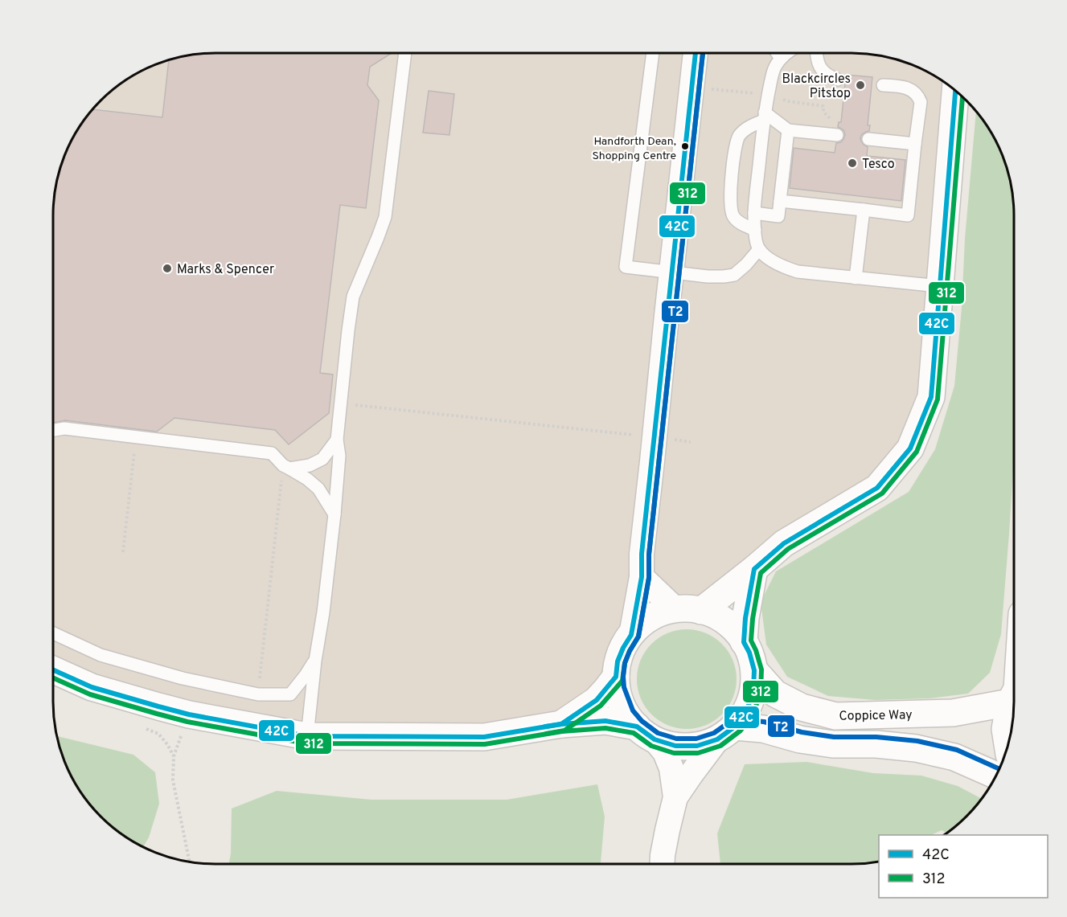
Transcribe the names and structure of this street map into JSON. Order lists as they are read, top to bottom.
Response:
{
  "streets": {
    "main road": ["Coppice Way"]
  },
  "places": [
    "Blackcircles Pitstop",
    "Handforth Dean, Shopping Centre",
    "Tesco",
    "Marks & Spencer"
  ],
  "lines": ["transit line 42C", "transit line 312", "transit line T2"],
  "legend": ["42C", "312"]
}
